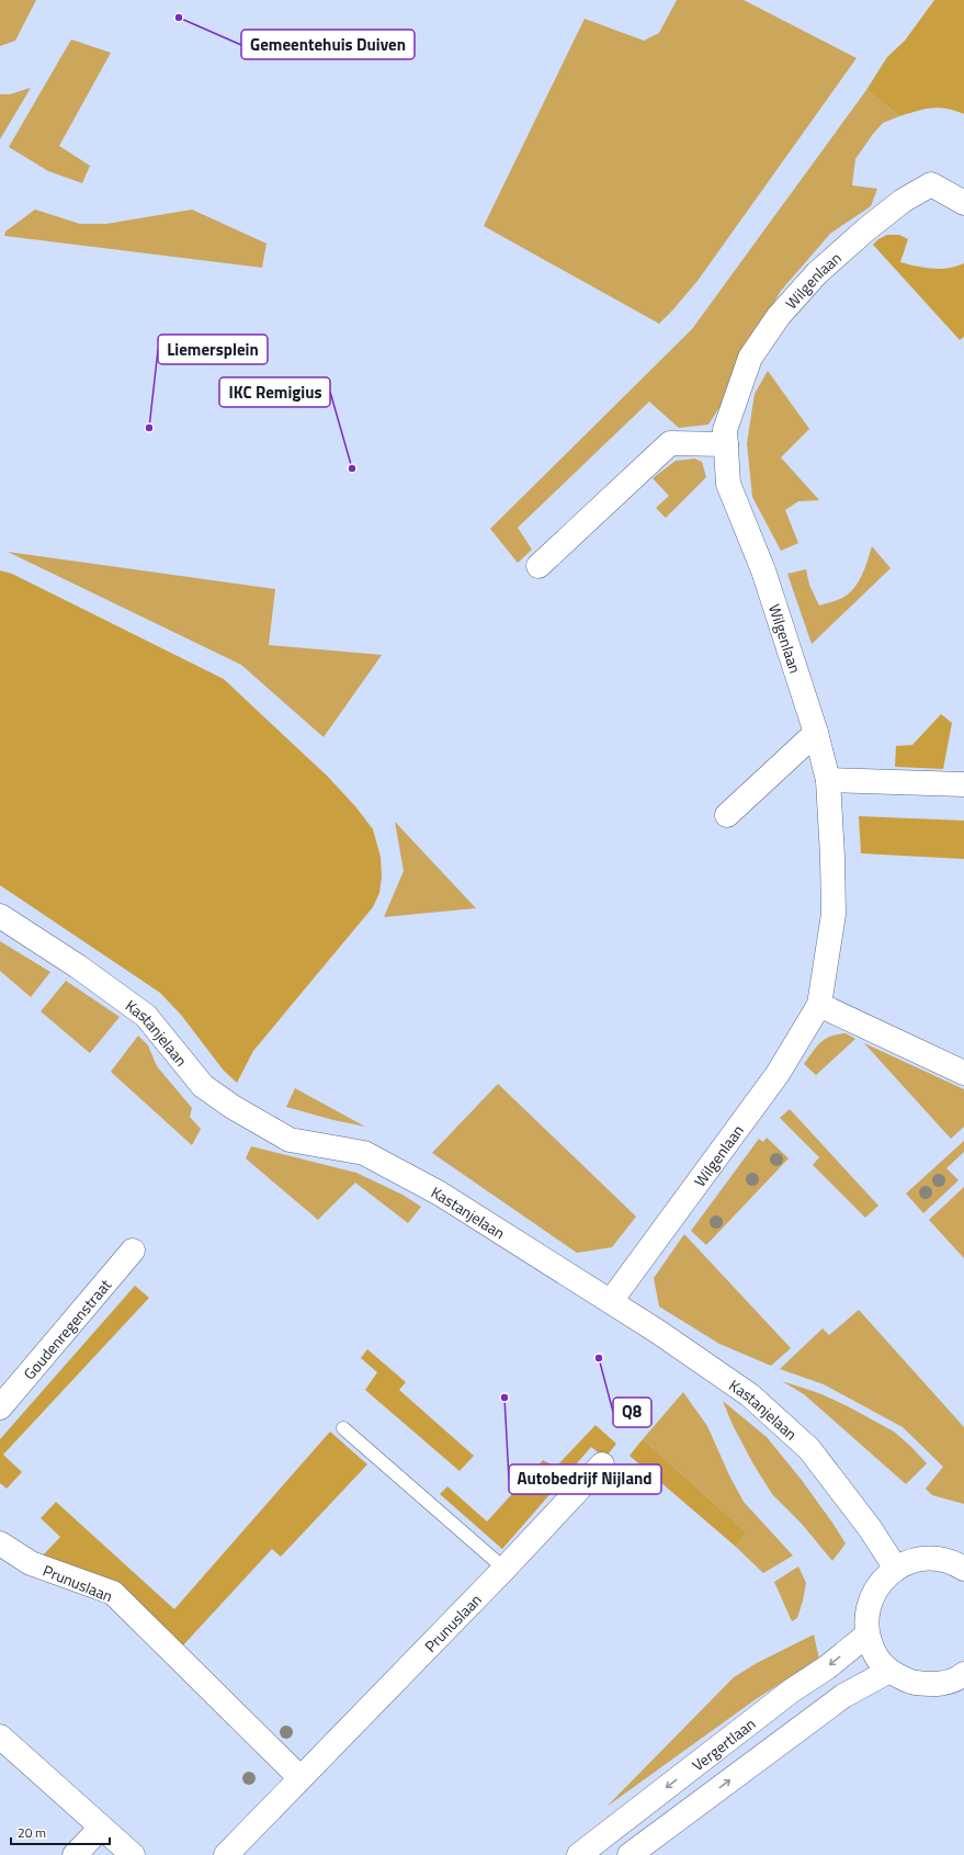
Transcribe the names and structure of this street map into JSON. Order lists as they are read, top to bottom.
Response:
{
  "streets": {
    "street": [
      "Wilgenlaan",
      "Kastanjelaan",
      "Goudenregenstraat",
      "Prunuslaan",
      "Vergertlaan"
    ]
  },
  "crossings": [
    ["Wilgenlaan", "Kastanjelaan"]
  ],
  "places": [
    "Gemeentehuis Duiven",
    "Liemersplein",
    "IKC Remigius",
    "Q8",
    "Autobedrijf Nijland"
  ],
  "scale_bar": "20 m"
}
